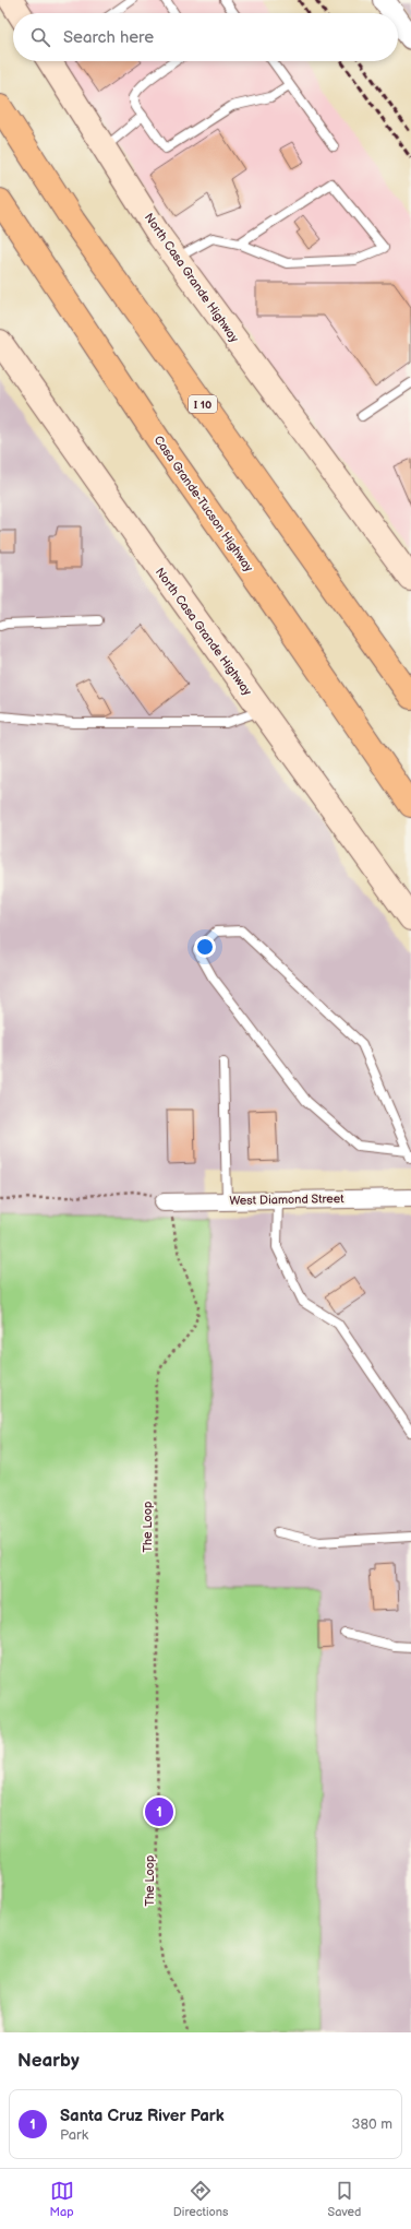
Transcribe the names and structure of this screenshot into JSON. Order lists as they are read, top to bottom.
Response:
{
  "streets": {
    "highway": ["I 10", "Casa Grande-Tucson Highway"],
    "main road": ["North Casa Grande Highway"],
    "street": ["West Diamond Street"],
    "path": ["The Loop"]
  },
  "crossings": [
    ["West Diamond Street", "The Loop"]
  ],
  "page": {
    "search": "Search here",
    "pins": "1",
    "heading": "Nearby",
    "list": [
      {
        "mark": "1",
        "name": "Santa Cruz River Park",
        "note": "Park",
        "value": "380 m"
      }
    ],
    "nav": ["Map", "Directions", "Saved"]
  }
}
